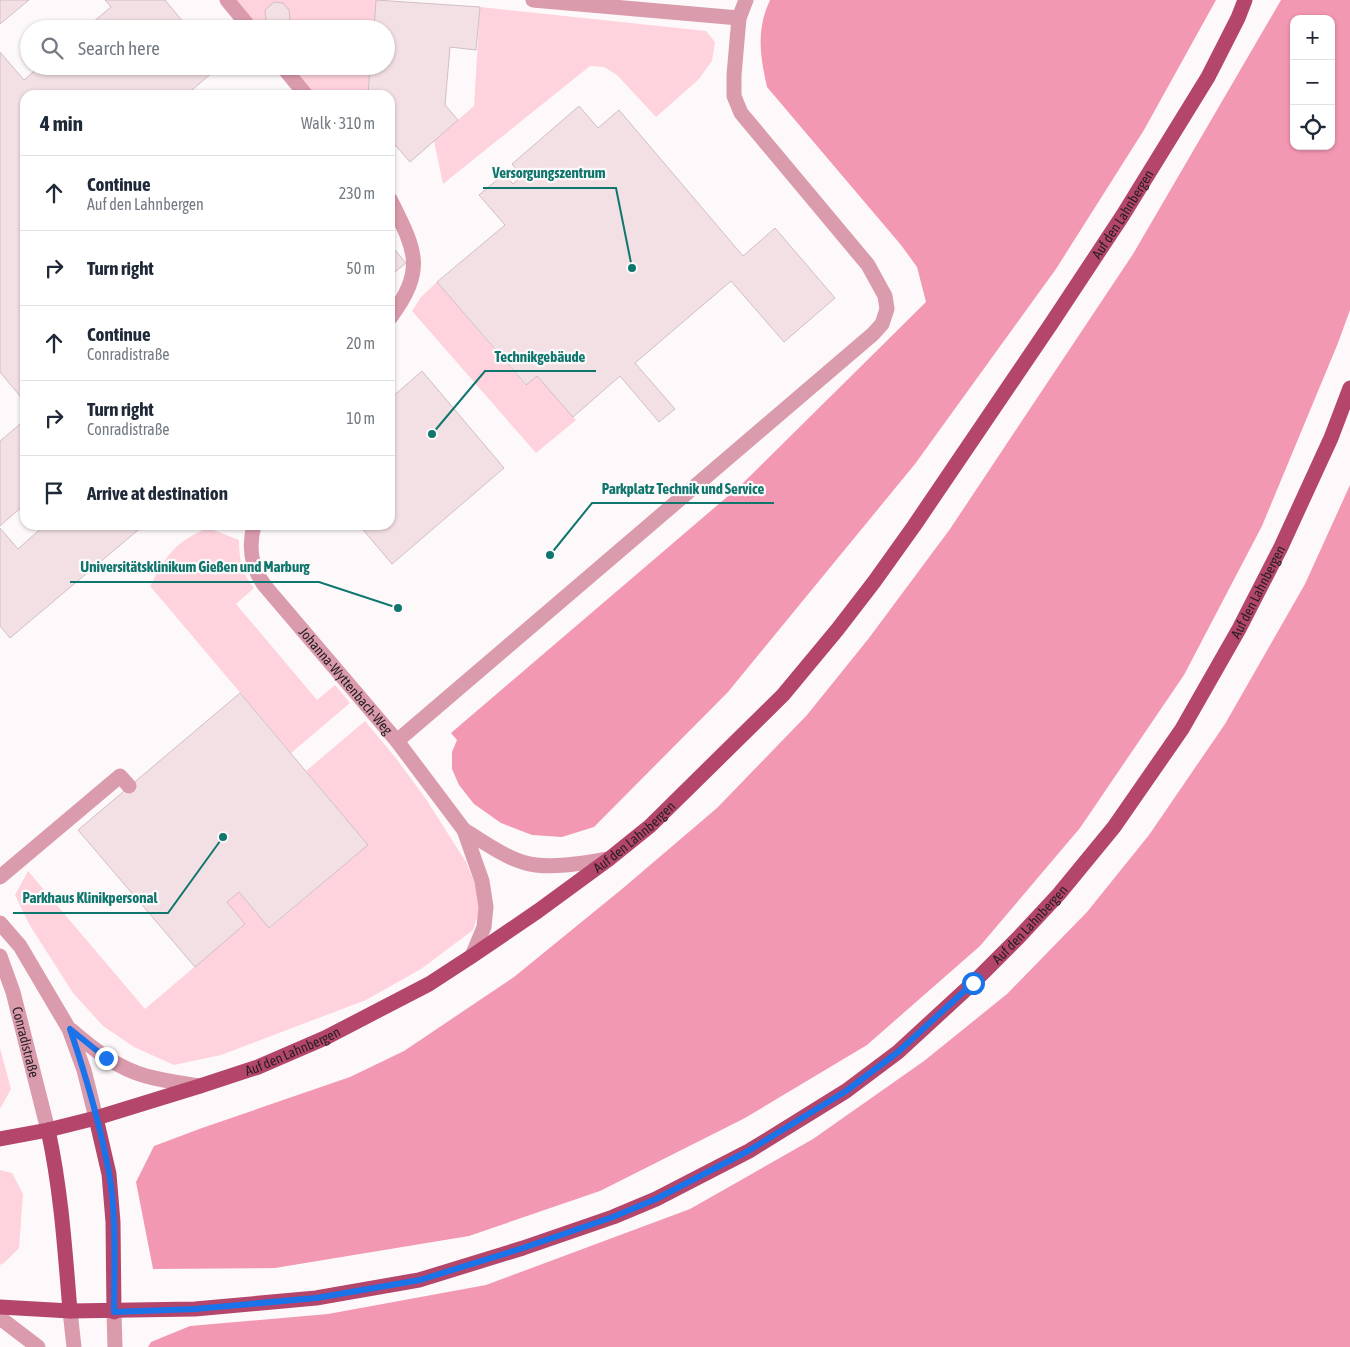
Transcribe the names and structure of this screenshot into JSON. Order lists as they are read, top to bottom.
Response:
{
  "streets": {
    "main road": ["Auf den Lahnbergen"],
    "street": ["Johanna-Wyttenbach-Weg", "Conradistraße"]
  },
  "crossings": [
    ["Auf den Lahnbergen", "Johanna-Wyttenbach-Weg"],
    ["Auf den Lahnbergen", "Conradistraße"]
  ],
  "places": [
    "Versorgungszentrum",
    "Technikgebäude",
    "Parkplatz Technik und Service",
    "Universitätsklinikum Gießen und Marburg",
    "Parkhaus Klinikpersonal"
  ],
  "page": {
    "map_buttons": ["+", "−"],
    "search": "Search here",
    "heading": ["4 min", "Walk · 310 m"],
    "list": [
      ["Continue", "Auf den Lahnbergen", "230 m"],
      ["Turn right", "50 m"],
      ["Continue", "Conradistraße", "20 m"],
      ["Turn right", "Conradistraße", "10 m"],
      "Arrive at destination"
    ]
  }
}
